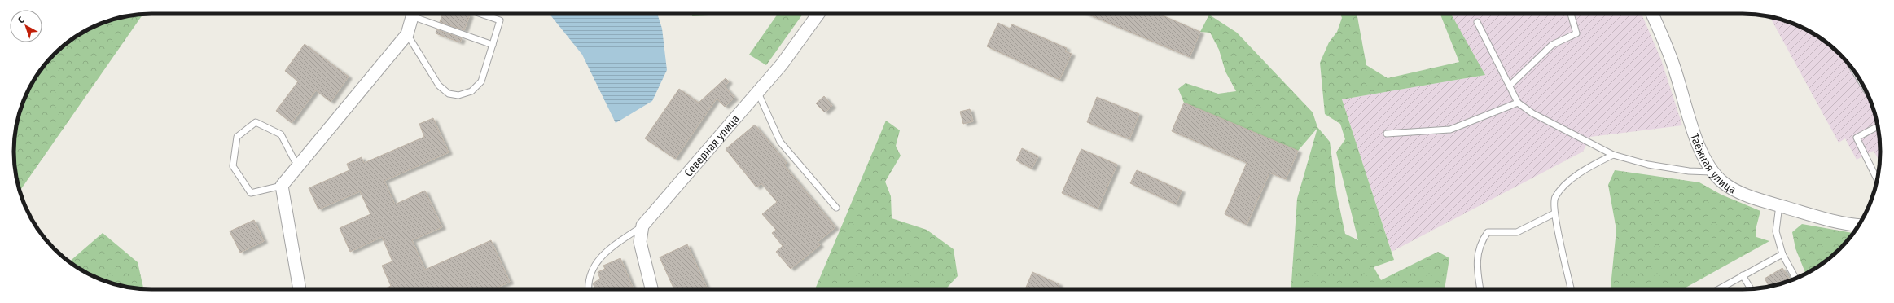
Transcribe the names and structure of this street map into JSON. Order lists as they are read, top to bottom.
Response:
{
  "streets": {
    "street": ["Северная улица", "Таёжная улица"]
  },
  "north": "top left"
}
